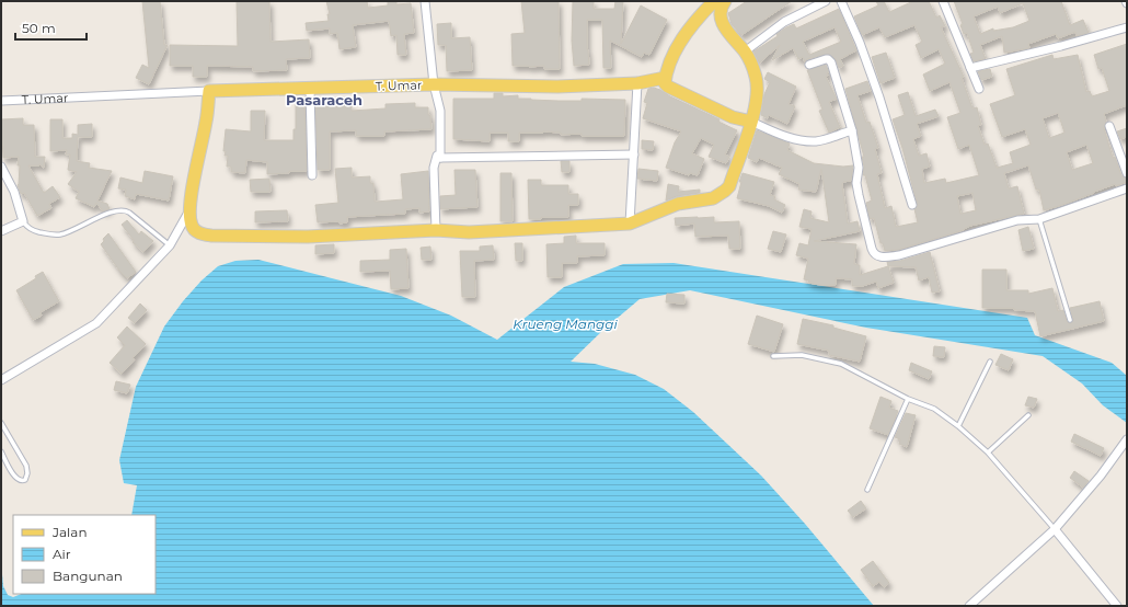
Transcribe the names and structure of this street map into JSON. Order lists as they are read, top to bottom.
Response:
{
  "streets": {
    "main road": ["T. Umar"]
  },
  "districts": ["Pasaraceh"],
  "water": ["Krueng Manggi"],
  "legend": ["Jalan", "Air", "Bangunan"],
  "scale_bar": "50 m"
}
